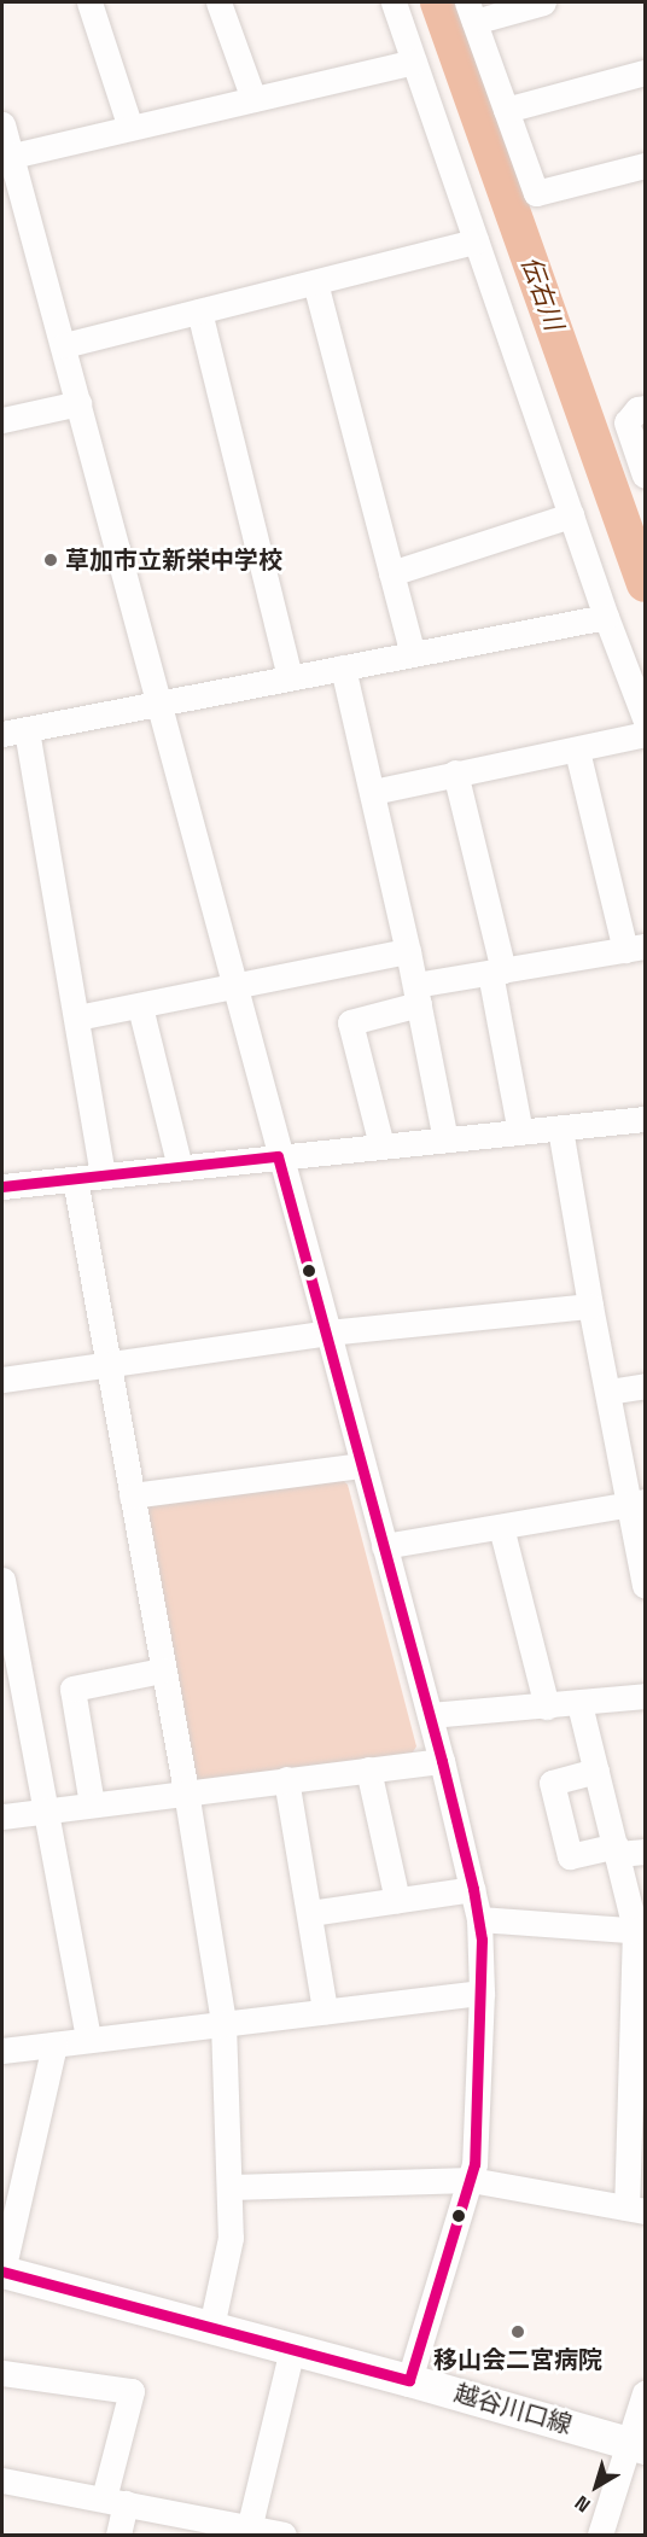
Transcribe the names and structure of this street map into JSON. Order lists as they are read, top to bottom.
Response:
{
  "streets": {
    "main road": ["越谷川口線"]
  },
  "water": ["伝右川"],
  "places": ["草加市立新栄中学校", "移山会二宮病院"],
  "north": "bottom left"
}
